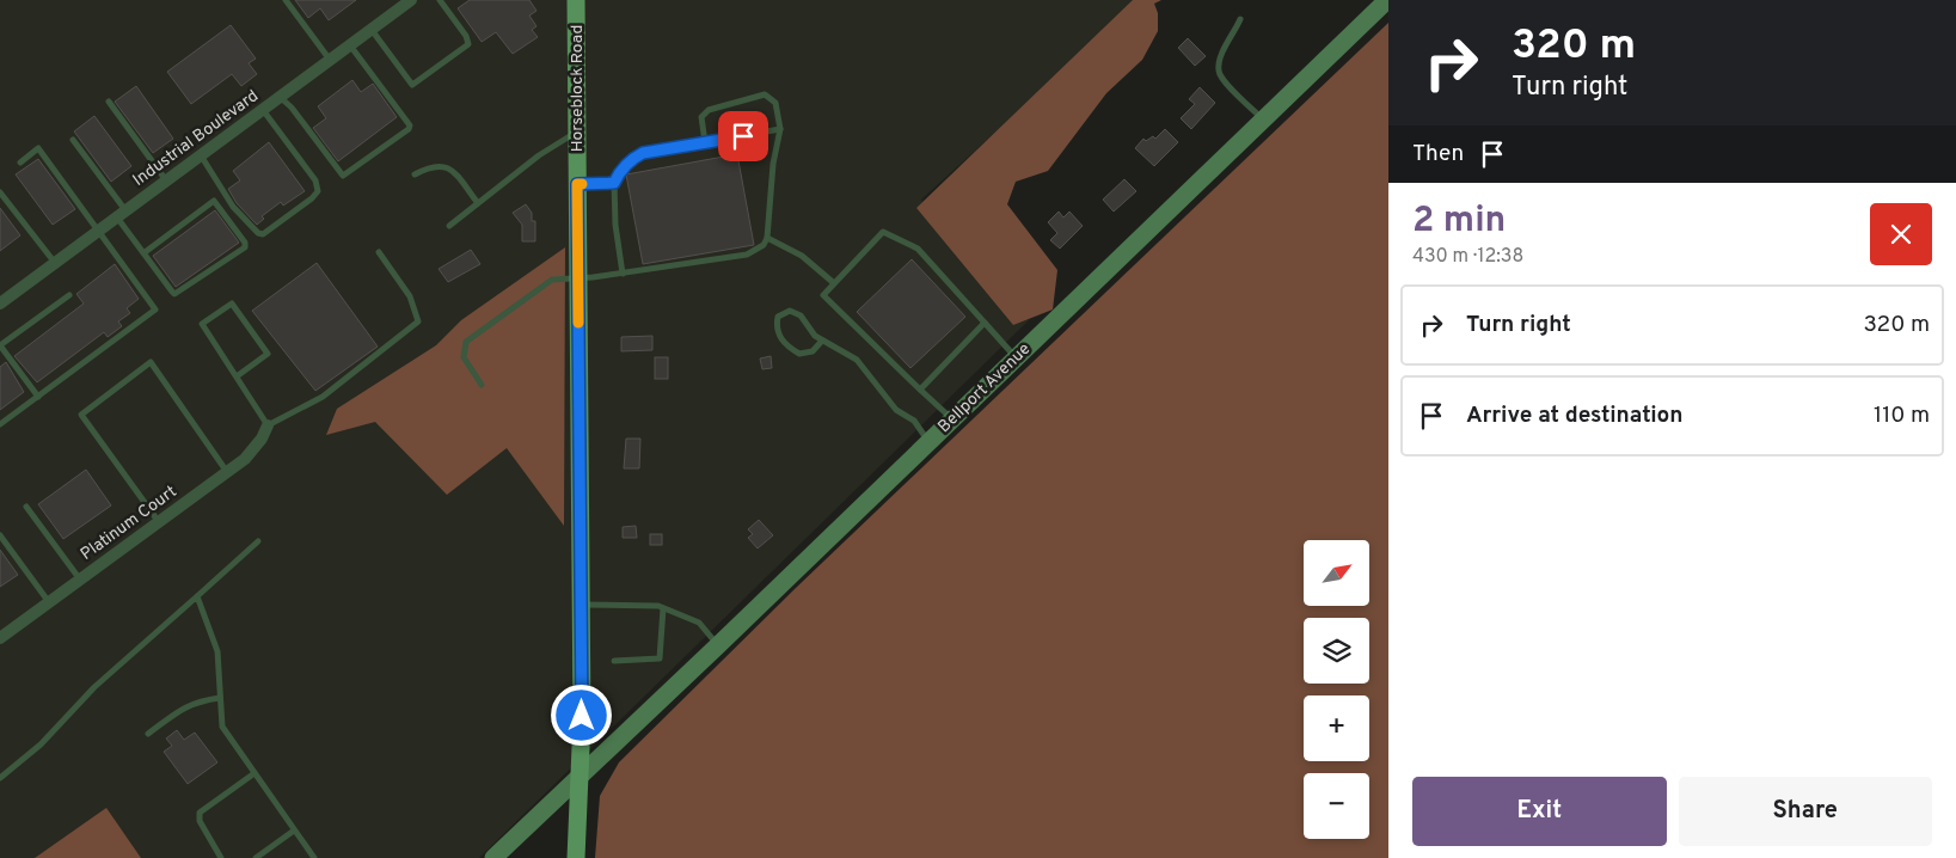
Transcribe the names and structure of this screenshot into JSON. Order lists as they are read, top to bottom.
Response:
{
  "streets": {
    "main road": ["Horseblock Road", "Bellport Avenue"],
    "street": ["Industrial Boulevard", "Platinum Court"]
  },
  "crossings": [
    ["Horseblock Road", "Bellport Avenue"]
  ],
  "north": "top right",
  "page": {
    "turn": ["320 m", "Turn right"],
    "then": "Then",
    "heading": ["2 min", "430 m · 12:38"],
    "list": [
      {
        "name": "Turn right",
        "value": "320 m"
      },
      {
        "name": "Arrive at destination",
        "value": "110 m"
      }
    ],
    "map_buttons": ["+", "−"],
    "buttons": ["Exit", "Share"]
  }
}
